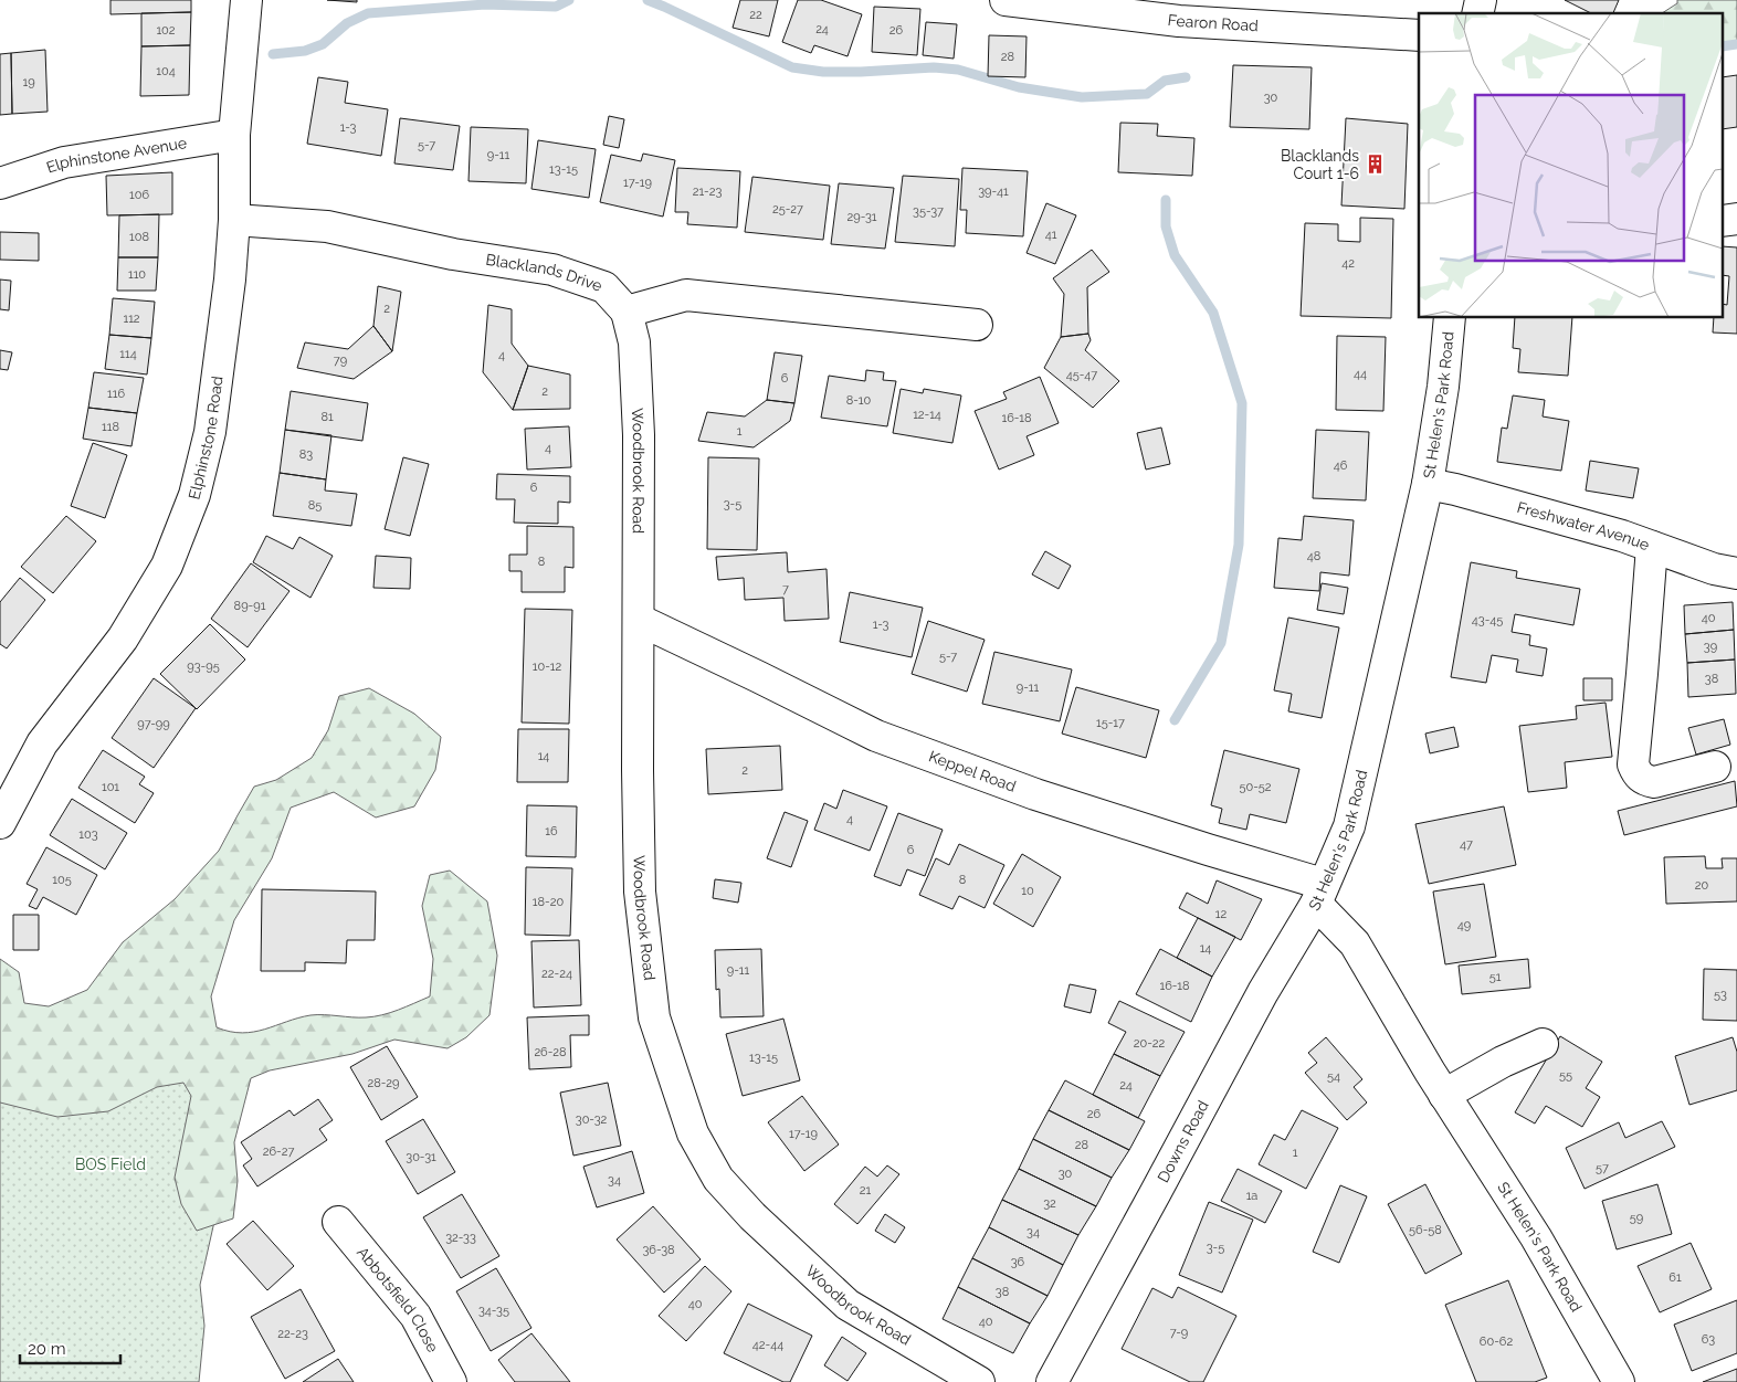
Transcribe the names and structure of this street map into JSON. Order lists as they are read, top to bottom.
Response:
{
  "streets": {
    "street": [
      "Fearon Road",
      "Elphinstone Avenue",
      "Blacklands Drive",
      "St Helen's Park Road",
      "Elphinstone Road",
      "Woodbrook Road",
      "Freshwater Avenue",
      "Keppel Road",
      "Downs Road",
      "Abbotsfield Close"
    ]
  },
  "crossings": [
    ["Elphinstone Avenue", "Elphinstone Road"],
    ["Blacklands Drive", "Elphinstone Road"],
    ["Blacklands Drive", "Woodbrook Road"],
    ["St Helen's Park Road", "Freshwater Avenue"],
    ["St Helen's Park Road", "Keppel Road"],
    ["St Helen's Park Road", "Downs Road"],
    ["Woodbrook Road", "Keppel Road"],
    ["Keppel Road", "Downs Road"]
  ],
  "parks": ["BOS Field"],
  "places": {
    "building": ["Blacklands Court 1-6"]
  },
  "house_numbers": [
    "22",
    "24",
    "102",
    "26",
    "28",
    "104",
    "19",
    "30",
    "1-3",
    "5-7",
    "9-11",
    "13-15",
    "17-19",
    "21-23",
    "39-41",
    "106",
    "25-27",
    "35-37",
    "29-31",
    "41",
    "108",
    "42",
    "110",
    "2",
    "112",
    "114",
    "4",
    "79",
    "44",
    "45-47",
    "6",
    "2",
    "116",
    "8-10",
    "12-14",
    "81",
    "16-18",
    "118",
    "1",
    "4",
    "83",
    "46",
    "6",
    "3-5",
    "85",
    "48",
    "8",
    "7",
    "89-91",
    "40",
    "43-45",
    "1-3",
    "39",
    "5-7",
    "93-95",
    "10-12",
    "38",
    "9-11",
    "15-17",
    "97-99",
    "14",
    "2",
    "101",
    "50-52",
    "4",
    "16",
    "103",
    "47",
    "6",
    "105",
    "8",
    "20",
    "10",
    "18-20",
    "12",
    "49",
    "14",
    "9-11",
    "22-24",
    "51",
    "16-18",
    "53",
    "20-22",
    "26-28",
    "13-15",
    "55",
    "54",
    "28-29",
    "24",
    "26",
    "30-32",
    "17-19",
    "28",
    "26-27",
    "1",
    "30-31",
    "57",
    "30",
    "34",
    "21",
    "1a",
    "32",
    "59",
    "56-58",
    "34",
    "32-33",
    "3-5",
    "36-38",
    "36",
    "61",
    "38",
    "40",
    "34-35",
    "40",
    "7-9",
    "22-23",
    "63",
    "60-62",
    "42-44"
  ],
  "scale_bar": "20 m"
}
